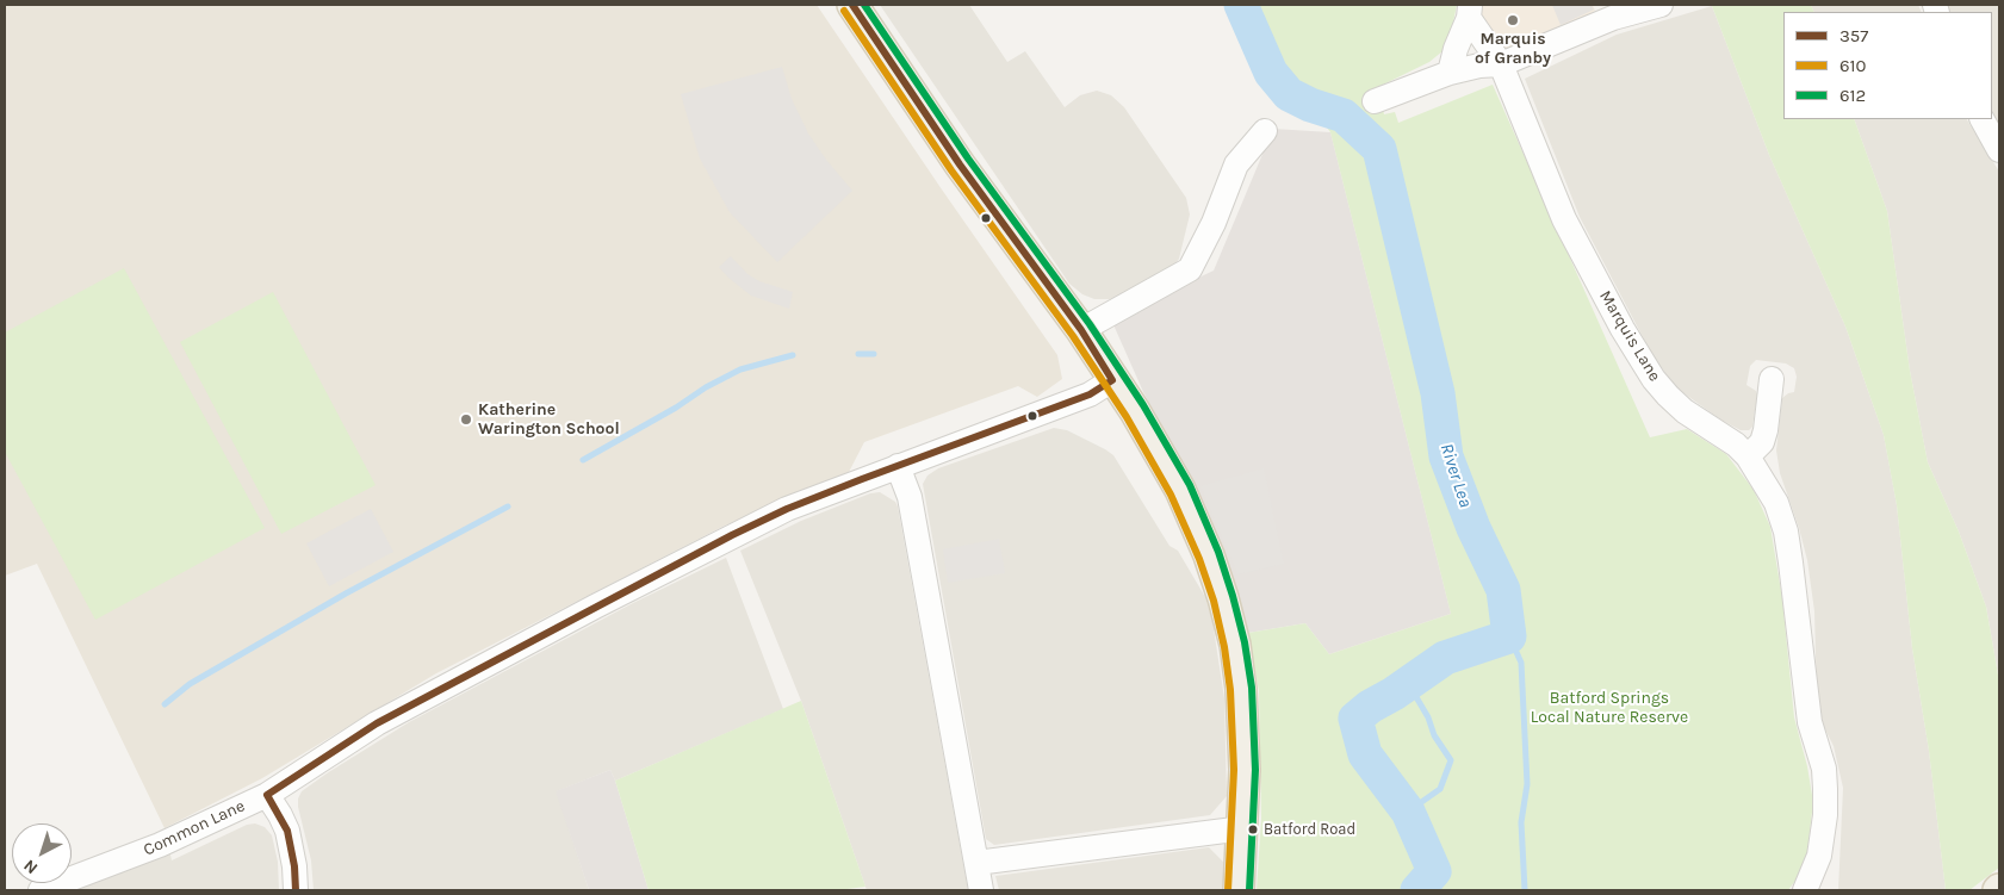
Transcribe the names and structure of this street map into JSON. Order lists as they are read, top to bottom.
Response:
{
  "streets": {
    "street": ["Marquis Lane", "Common Lane"]
  },
  "water": ["River Lea"],
  "parks": ["Batford Springs Local Nature Reserve"],
  "places": ["Marquis of Granby", "Katherine Warington School", "Batford Road"],
  "lines": ["transit line 357", "transit line 612", "transit line 610"],
  "legend": ["357", "610", "612"],
  "north": "bottom left"
}
